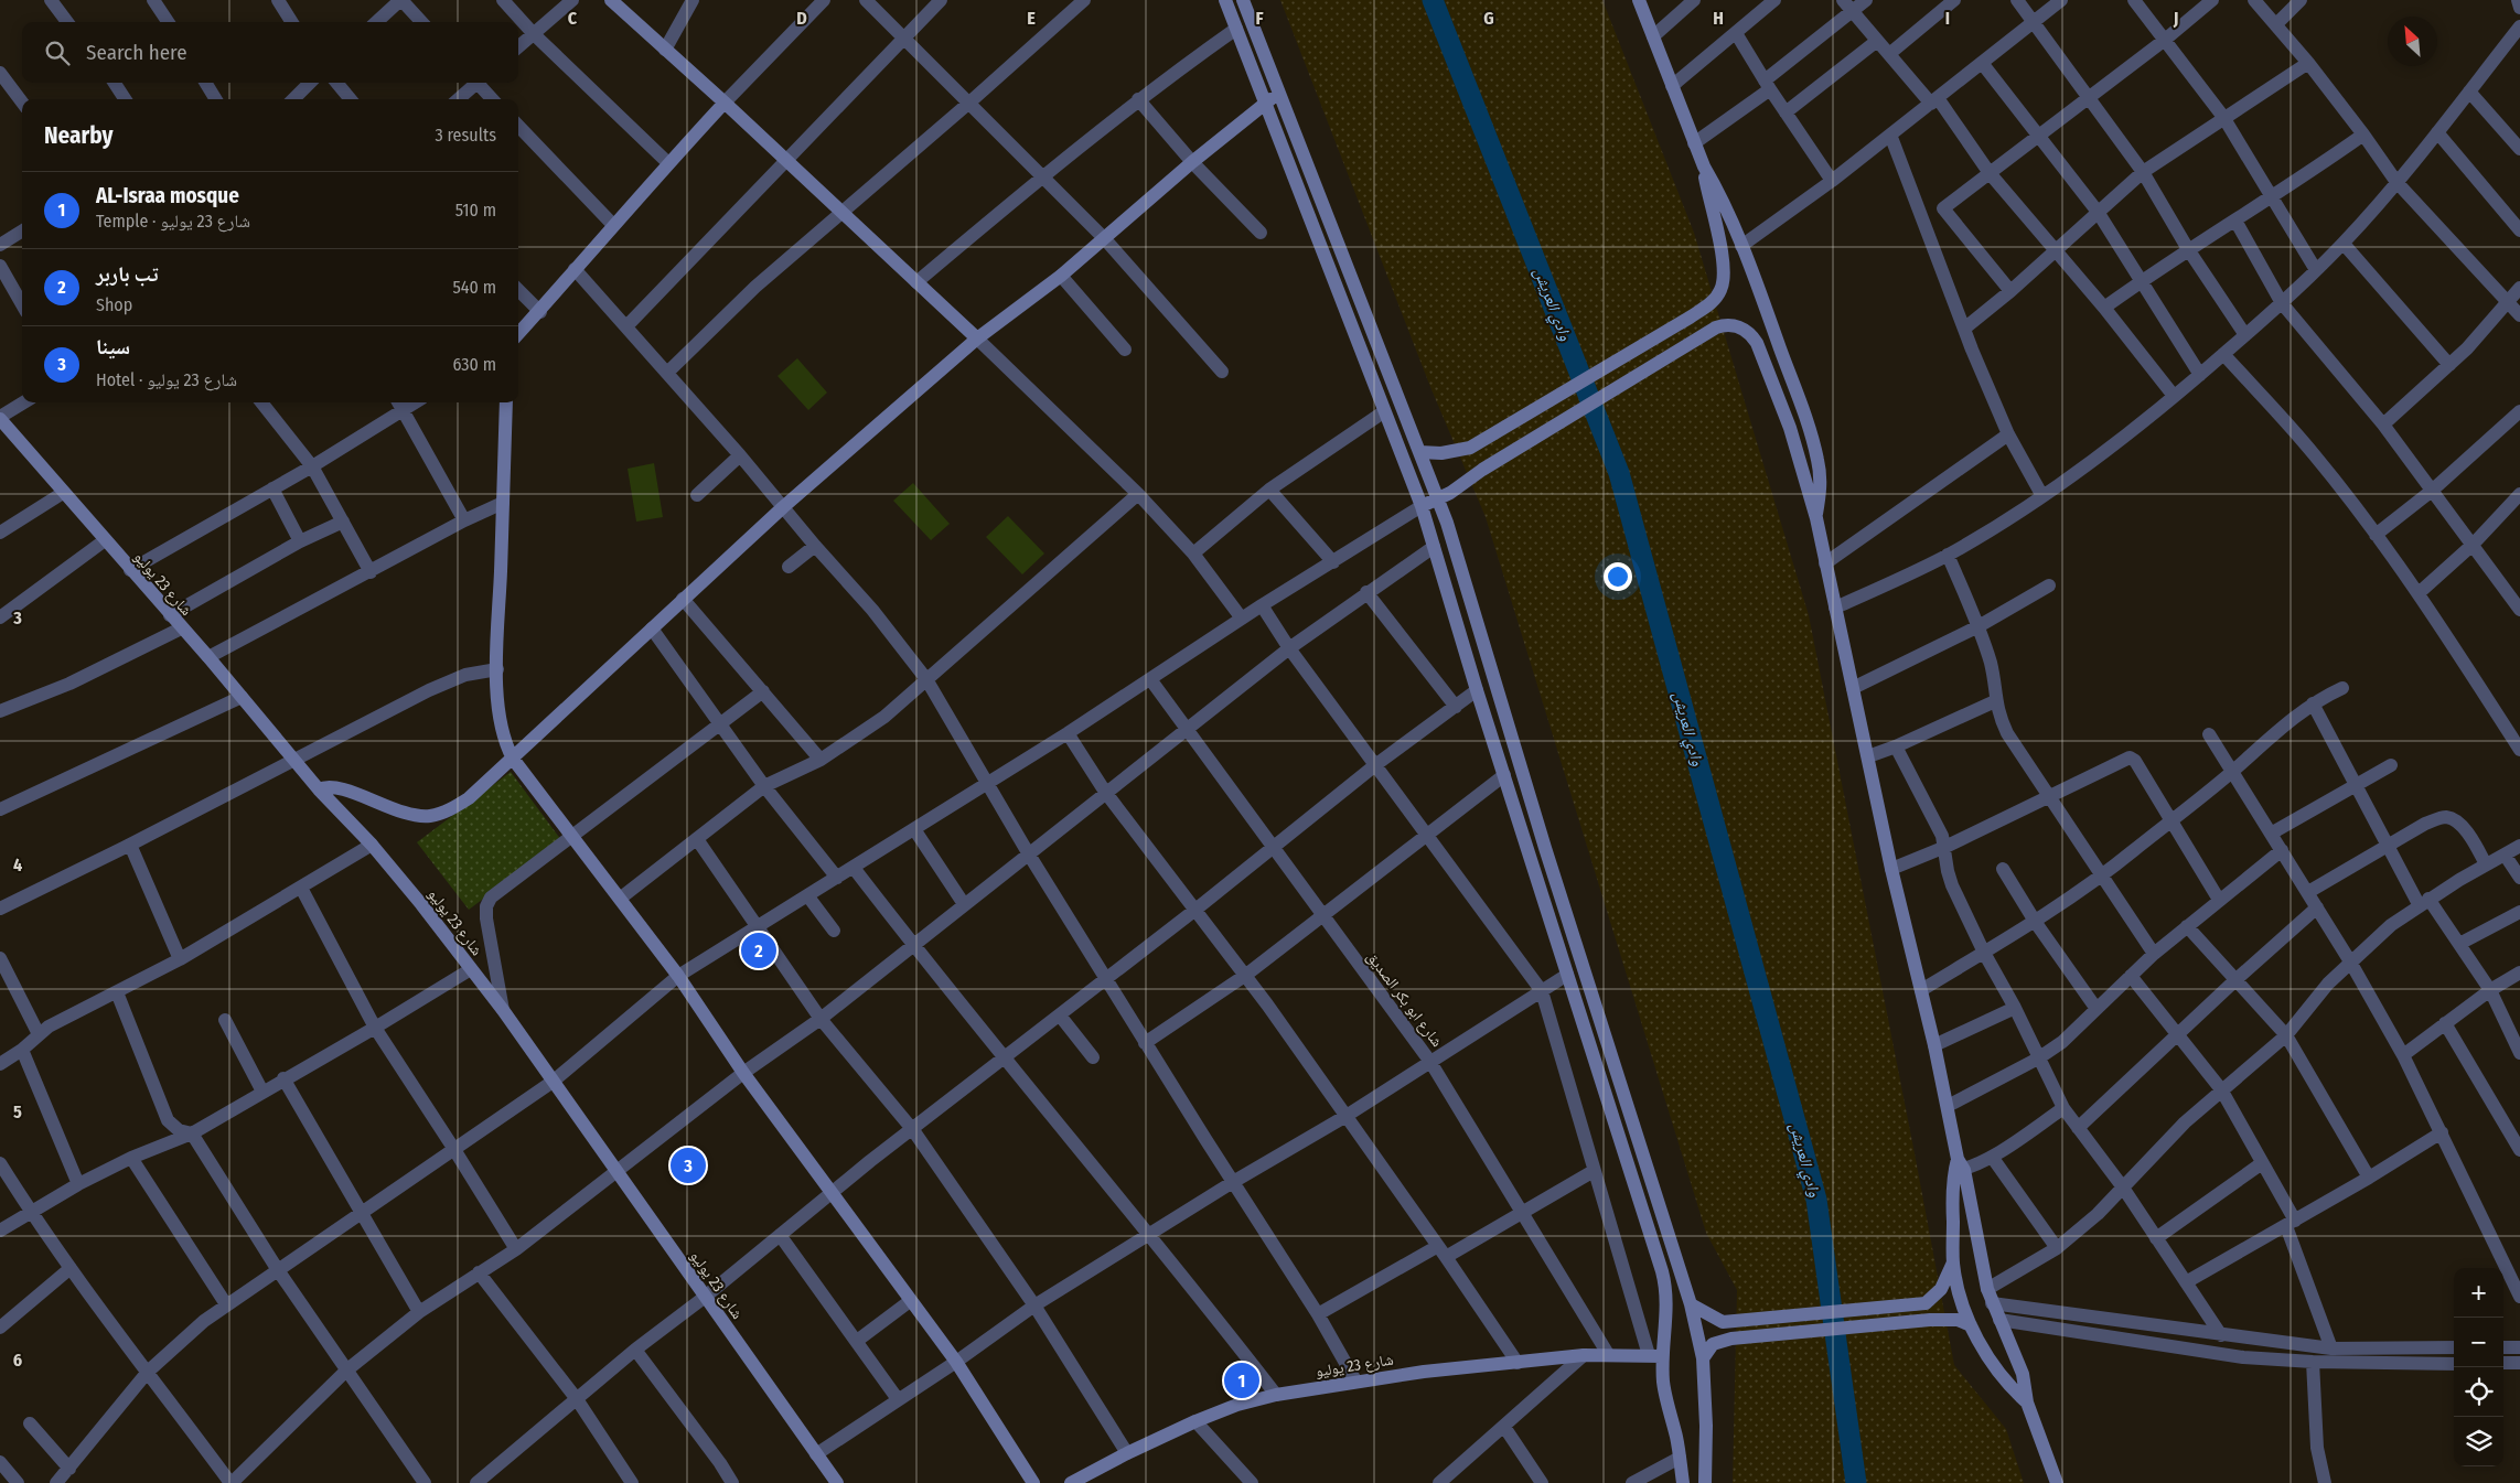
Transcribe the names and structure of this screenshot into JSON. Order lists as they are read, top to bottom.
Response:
{
  "streets": {
    "street": ["شارع 23 يوليو", "شارع ابو بكر الصديق"]
  },
  "crossings": [
    ["شارع 23 يوليو", "شارع ابو بكر الصديق"]
  ],
  "water": ["وادي العريش"],
  "north": "top left",
  "page": {
    "search": "Search here",
    "heading": ["Nearby", "3 results"],
    "list": [
      {
        "mark": "1",
        "name": "AL-Israa mosque",
        "note": "Temple · شارع 23 يوليو",
        "value": "510 m"
      },
      {
        "mark": "2",
        "name": "تب باربر",
        "note": "Shop",
        "value": "540 m"
      },
      {
        "mark": "3",
        "name": "سينا",
        "note": "Hotel · شارع 23 يوليو",
        "value": "630 m"
      }
    ],
    "pins": ["2", "3", "1"],
    "map_buttons": ["+", "−"]
  },
  "grid": {
    "columns": [
      "C",
      "D",
      "E",
      "F",
      "G",
      "H",
      "I",
      "J"
    ],
    "rows": [
      "3",
      "4",
      "5",
      "6"
    ]
  }
}
